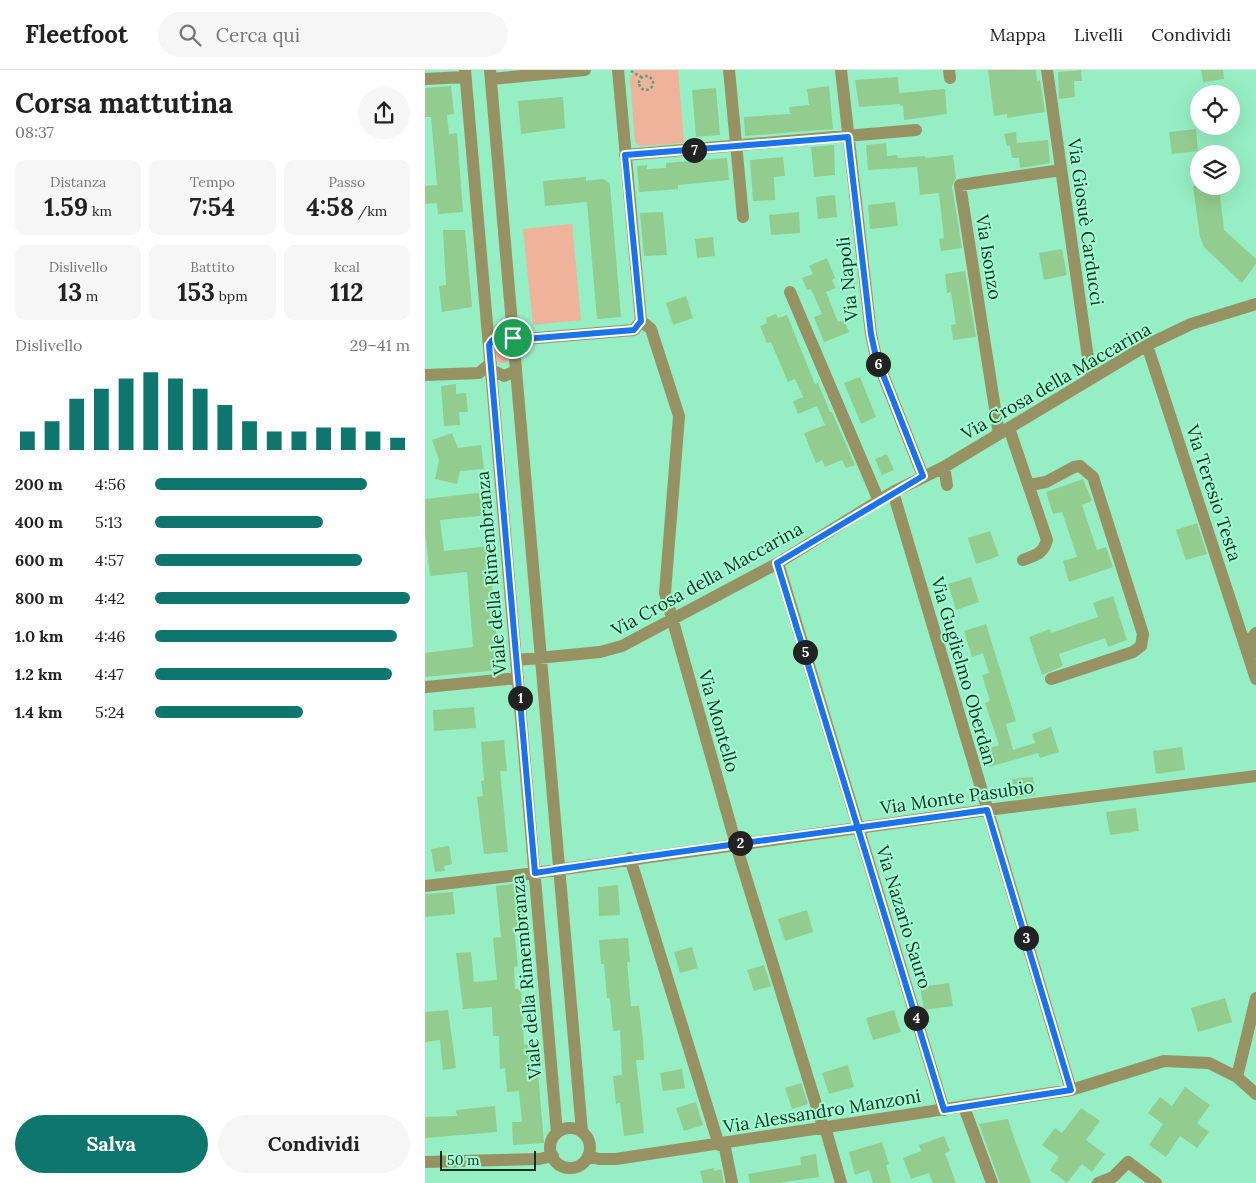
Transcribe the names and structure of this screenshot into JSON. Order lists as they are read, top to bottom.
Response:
{
  "streets": {
    "street": [
      "Via Giosuè Carducci",
      "Via Isonzo",
      "Via Napoli",
      "Via Crosa della Maccarina",
      "Via Teresio Testa",
      "Viale della Rimembranza",
      "Via Guglielmo Oberdan",
      "Via Montello",
      "Via Monte Pasubio",
      "Via Nazario Sauro",
      "Via Alessandro Manzoni"
    ]
  },
  "crossings": [
    ["Via Giosuè Carducci", "Via Isonzo"],
    ["Via Giosuè Carducci", "Via Crosa della Maccarina"],
    ["Via Isonzo", "Via Crosa della Maccarina"],
    ["Via Napoli", "Via Crosa della Maccarina"],
    ["Via Crosa della Maccarina", "Via Teresio Testa"],
    ["Via Crosa della Maccarina", "Viale della Rimembranza"],
    ["Via Crosa della Maccarina", "Via Guglielmo Oberdan"],
    ["Via Crosa della Maccarina", "Via Montello"],
    ["Via Crosa della Maccarina", "Via Nazario Sauro"],
    ["Viale della Rimembranza", "Via Monte Pasubio"],
    ["Viale della Rimembranza", "Via Alessandro Manzoni"],
    ["Via Guglielmo Oberdan", "Via Monte Pasubio"],
    ["Via Guglielmo Oberdan", "Via Alessandro Manzoni"],
    ["Via Montello", "Via Monte Pasubio"],
    ["Via Montello", "Via Alessandro Manzoni"],
    ["Via Monte Pasubio", "Via Nazario Sauro"],
    ["Via Nazario Sauro", "Via Alessandro Manzoni"]
  ],
  "scale_bar": "50 m",
  "page": {
    "header": "Fleetfoot",
    "search": "Cerca qui",
    "nav": ["Mappa", "Livelli", "Condividi"],
    "heading": ["Corsa mattutina", "08:37"],
    "pins": [
      "7",
      "6",
      "5",
      "1",
      "2",
      "3",
      "4"
    ],
    "stats": [
      ["Distanza", "1.59 km"],
      ["Tempo", "7:54"],
      ["Passo", "4:58 /km"],
      ["Dislivello", "13 m"],
      ["Battito", "153 bpm"],
      ["kcal", "112"]
    ],
    "chart": ["Dislivello", "29–41 m"],
    "list": [
      {
        "name": "200 m",
        "note": "4:56"
      },
      {
        "name": "400 m",
        "note": "5:13"
      },
      {
        "name": "600 m",
        "note": "4:57"
      },
      {
        "name": "800 m",
        "note": "4:42"
      },
      {
        "name": "1.0 km",
        "note": "4:46"
      },
      {
        "name": "1.2 km",
        "note": "4:47"
      },
      {
        "name": "1.4 km",
        "note": "5:24"
      }
    ],
    "buttons": ["Salva", "Condividi"],
    "scale": "50 m"
  }
}
